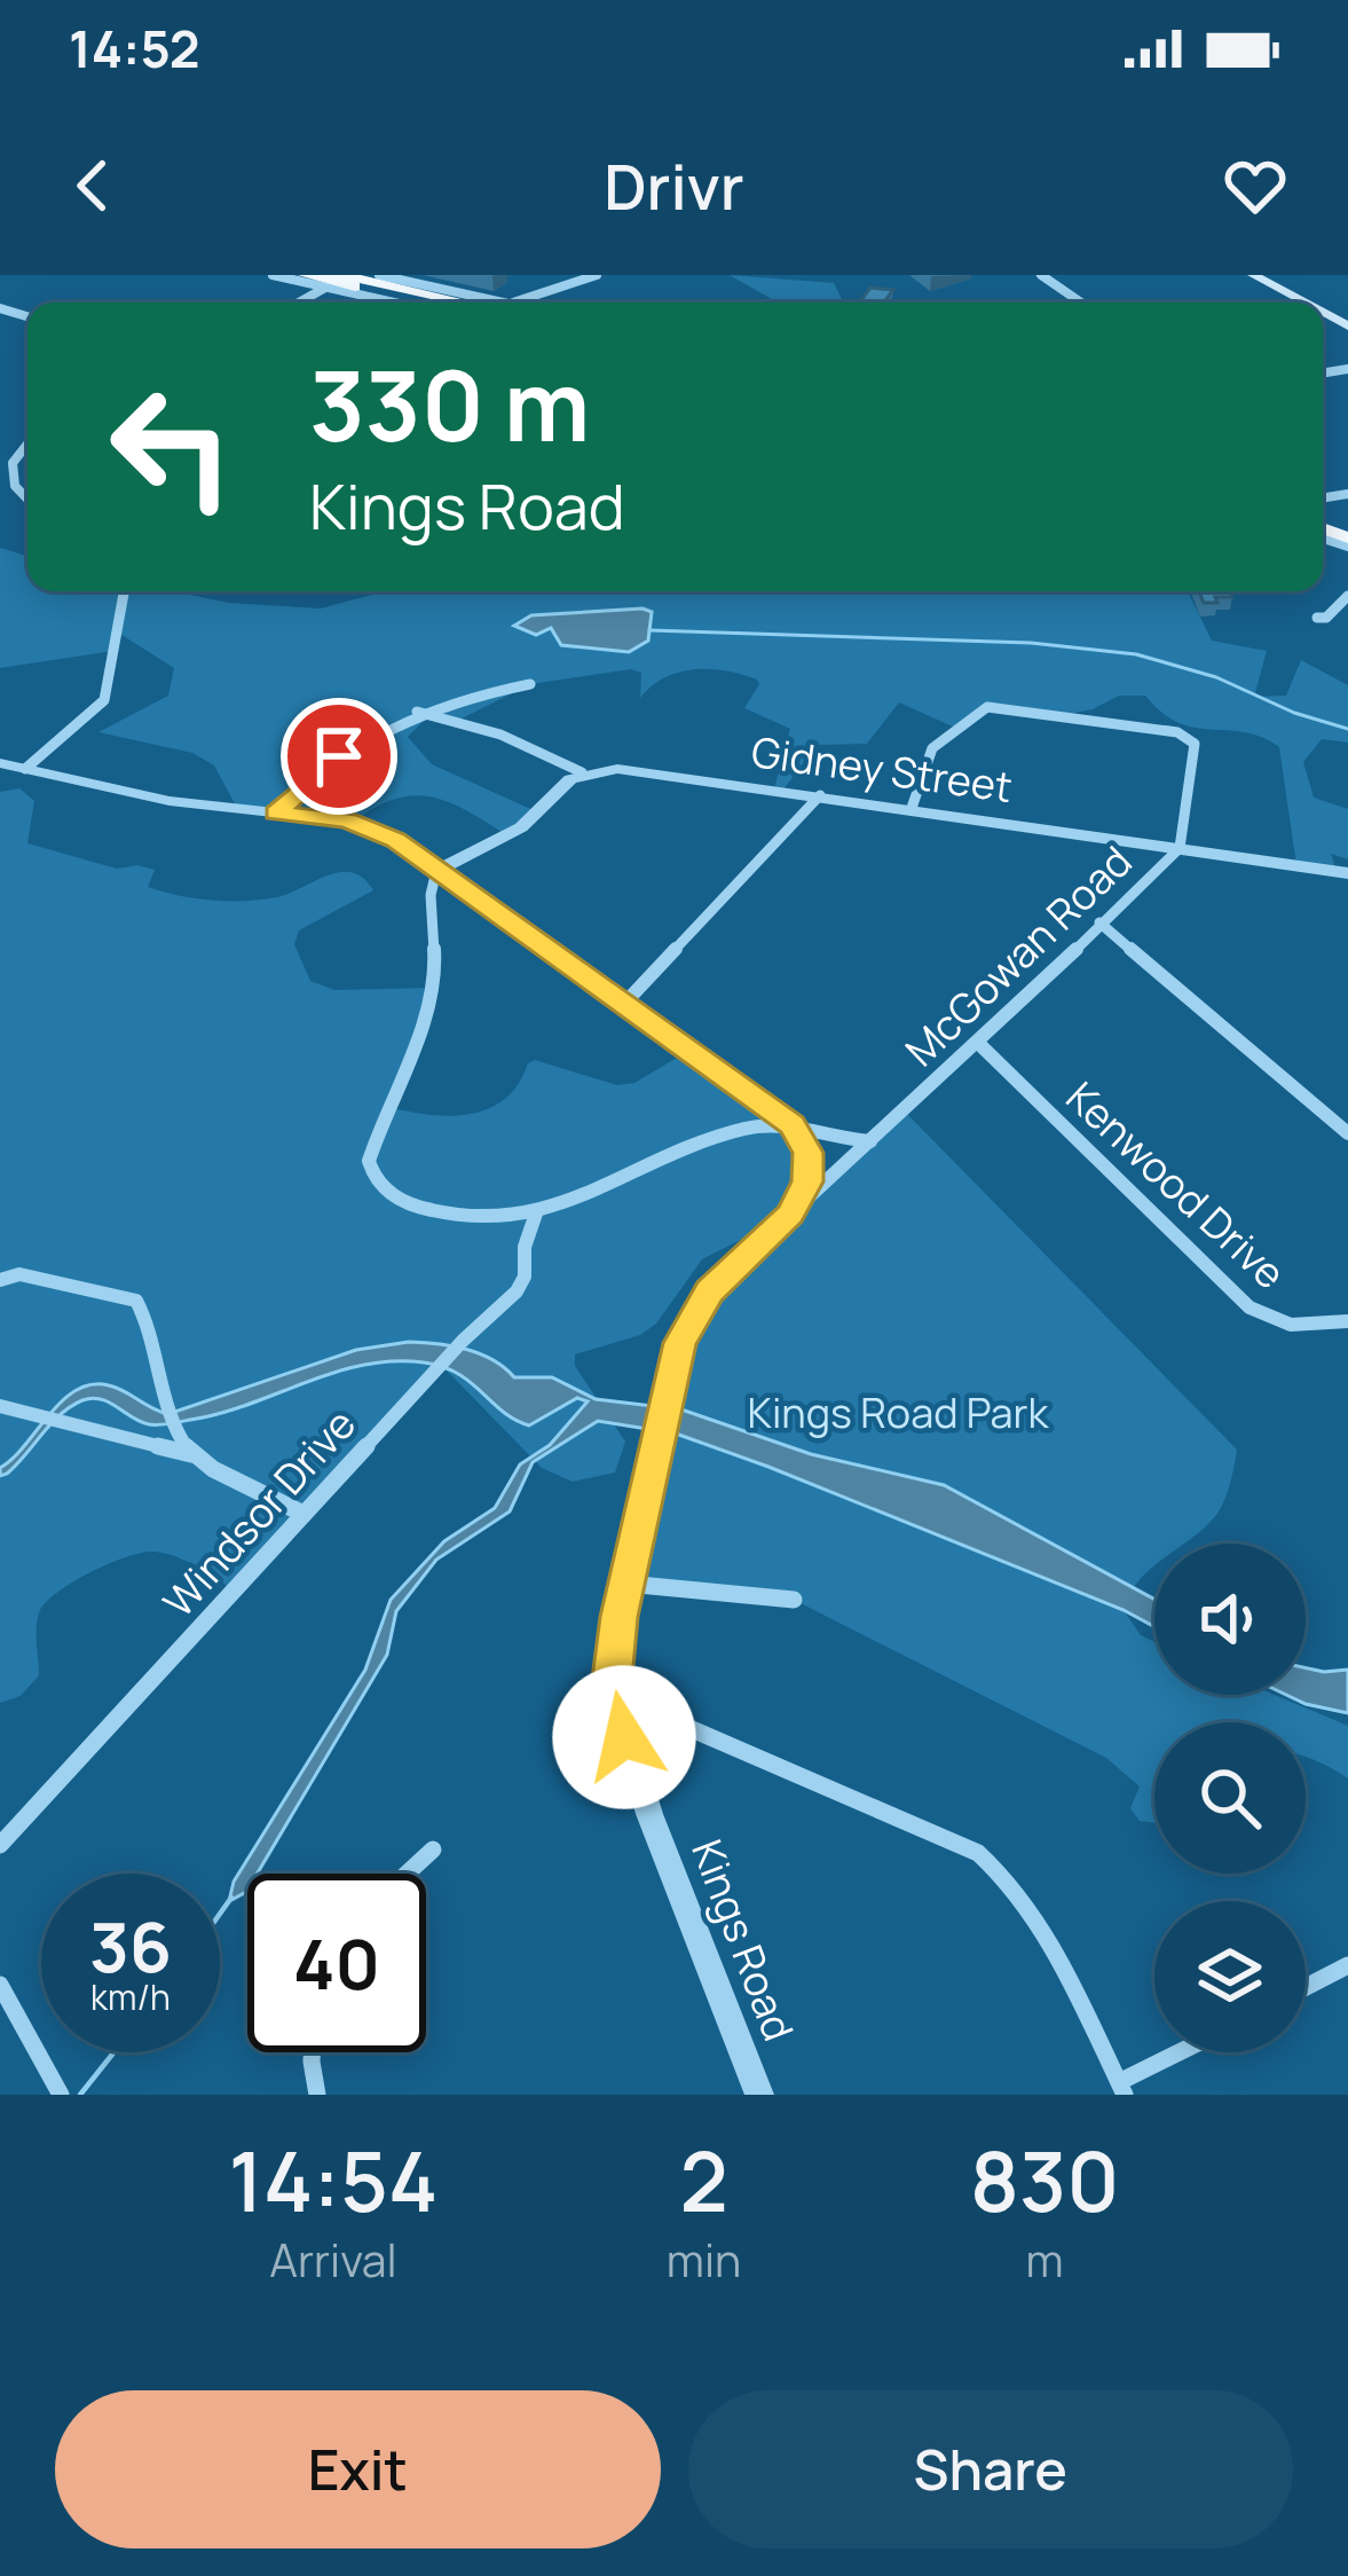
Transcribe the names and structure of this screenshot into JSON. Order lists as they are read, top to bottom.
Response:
{
  "streets": {
    "street": [
      "Gidney Street",
      "McGowan Road",
      "Kenwood Drive",
      "Windsor Drive",
      "Kings Road"
    ]
  },
  "crossings": [
    ["Gidney Street", "McGowan Road"],
    ["McGowan Road", "Kenwood Drive"],
    ["McGowan Road", "Kings Road"]
  ],
  "parks": ["Kings Road Park"],
  "page": {
    "status": "14:52",
    "header": "Drivr",
    "turn": ["330 m", "Kings Road"],
    "speed": "36 km/h",
    "limit": "40",
    "eta": [
      "14:54",
      "Arrival",
      "2",
      "min",
      "830",
      "m"
    ],
    "buttons": ["Exit", "Share"]
  }
}
